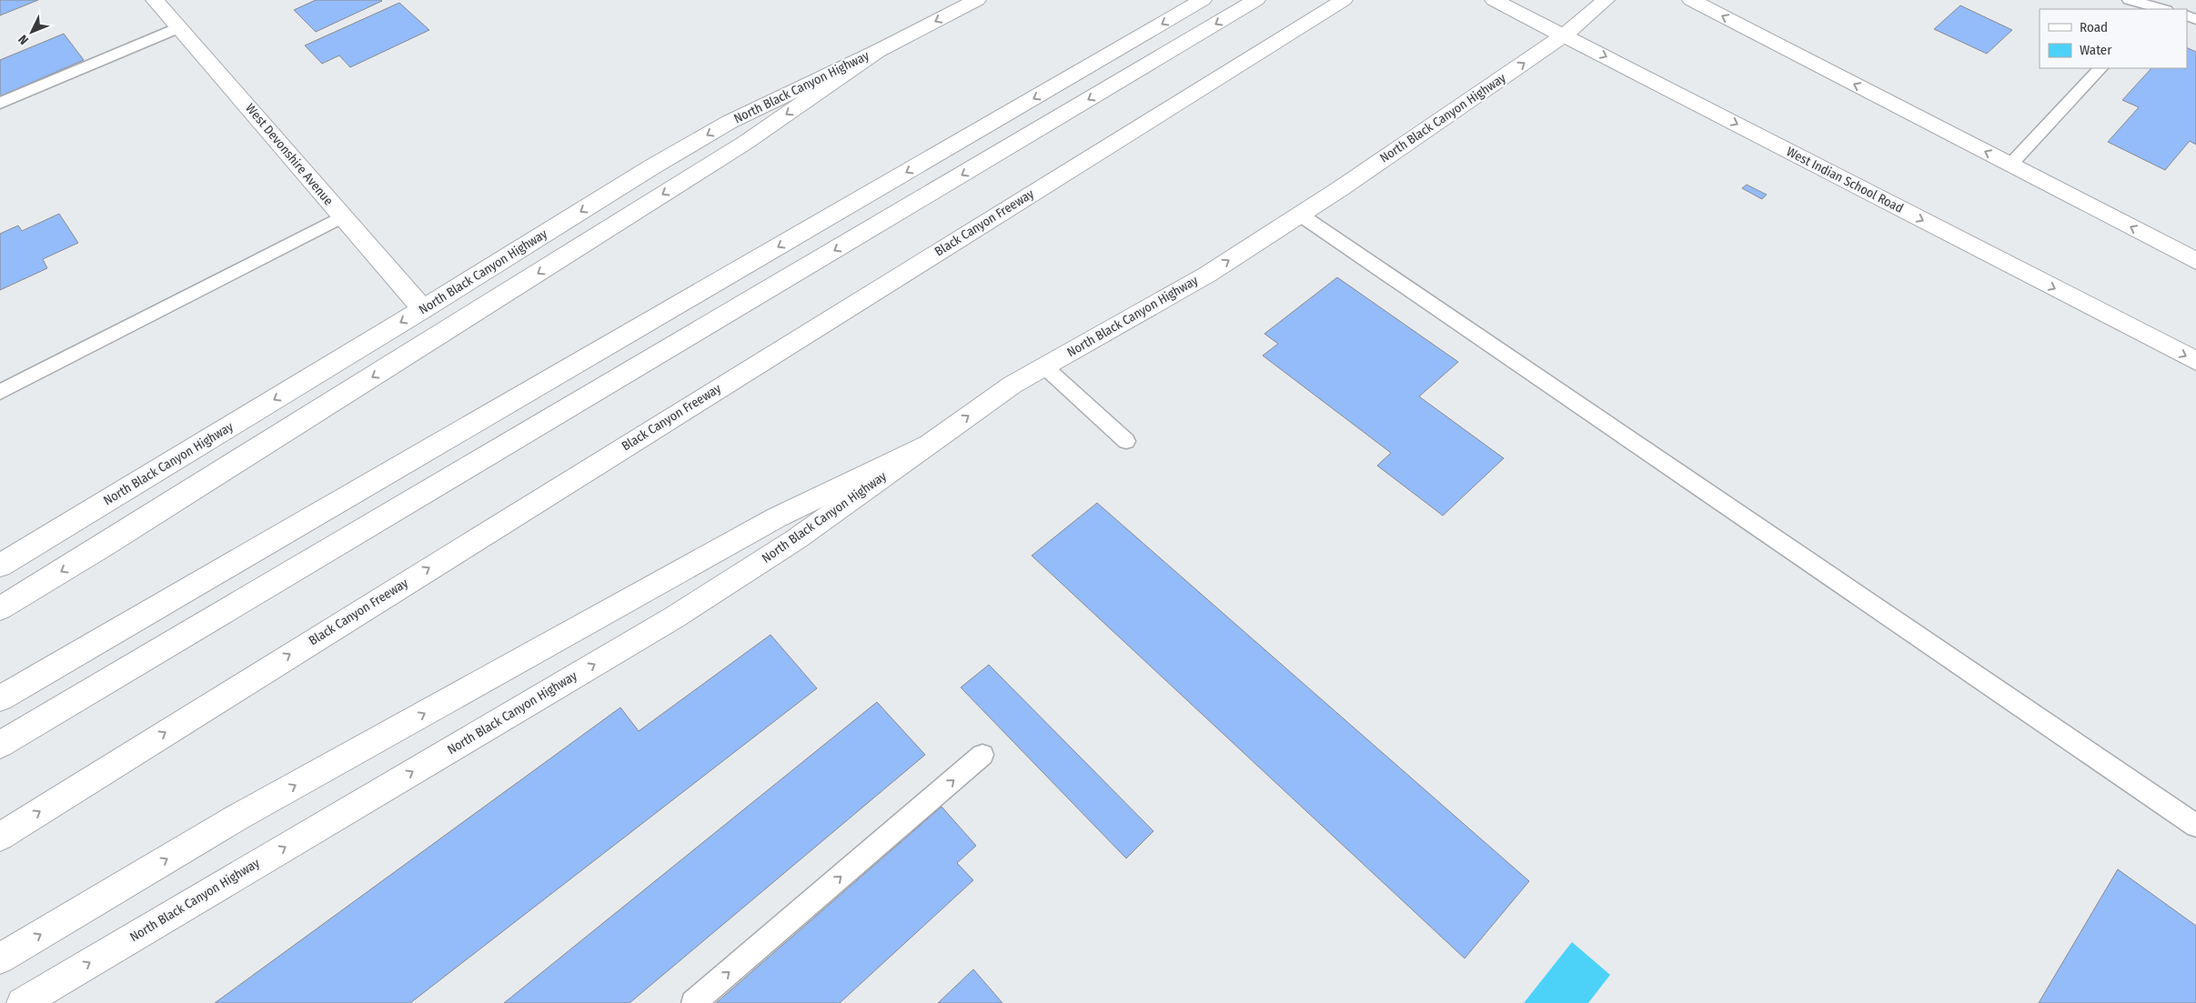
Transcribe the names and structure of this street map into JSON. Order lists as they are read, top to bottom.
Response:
{
  "streets": {
    "main road": [
      "North Black Canyon Highway",
      "West Devonshire Avenue",
      "West Indian School Road",
      "Black Canyon Freeway"
    ]
  },
  "crossings": [
    ["North Black Canyon Highway", "West Devonshire Avenue"],
    ["North Black Canyon Highway", "West Indian School Road"]
  ],
  "legend": ["Road", "Water"],
  "north": "bottom left"
}
